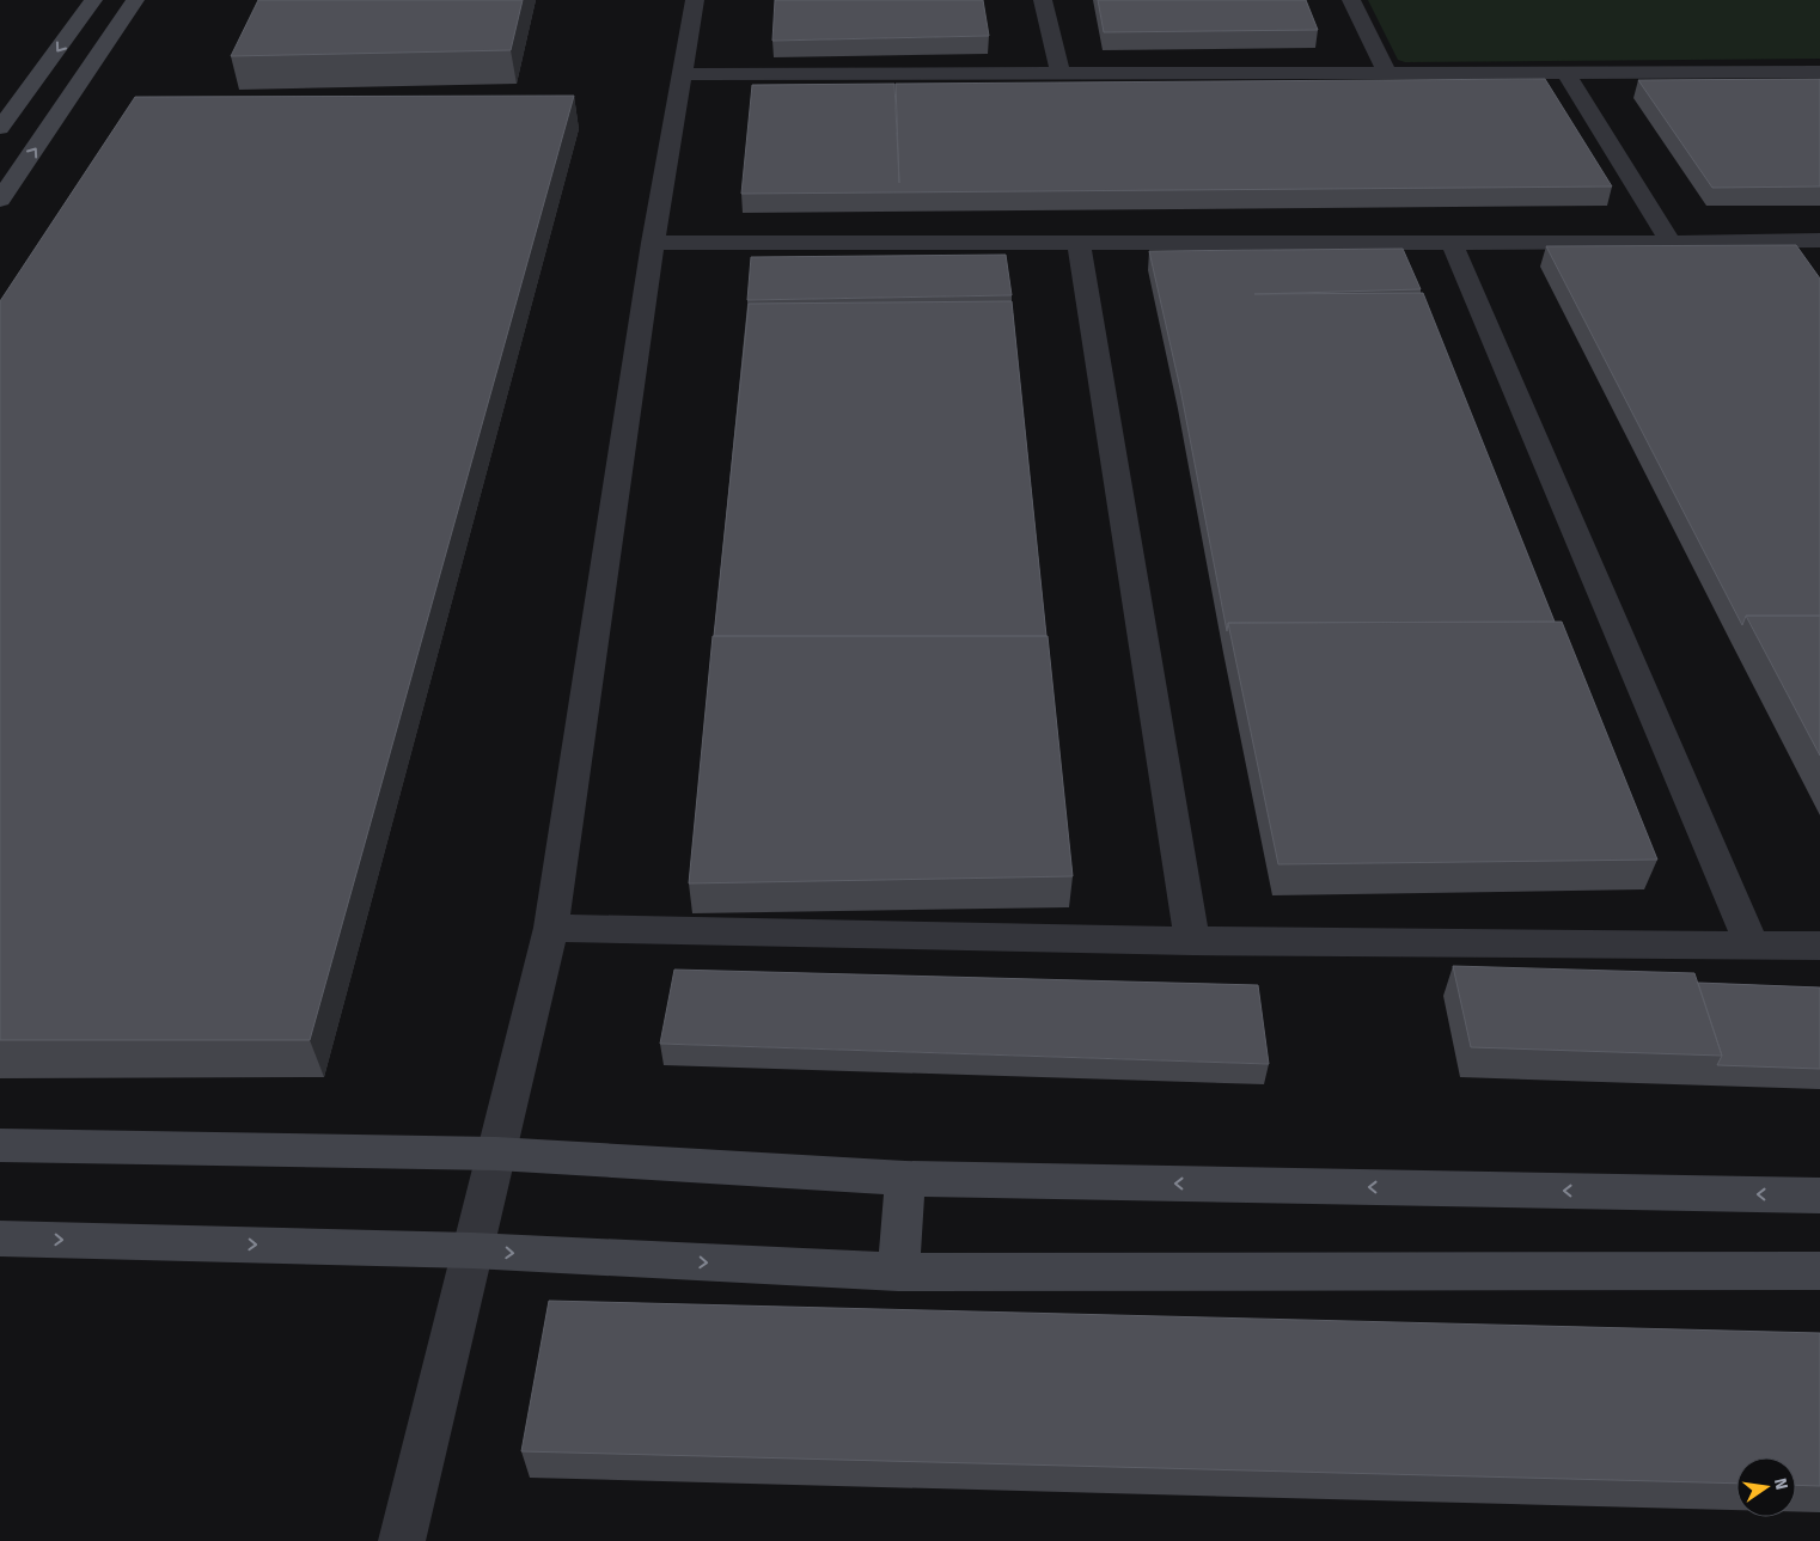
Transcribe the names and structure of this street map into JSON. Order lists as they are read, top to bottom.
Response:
{
  "north": "right"
}
